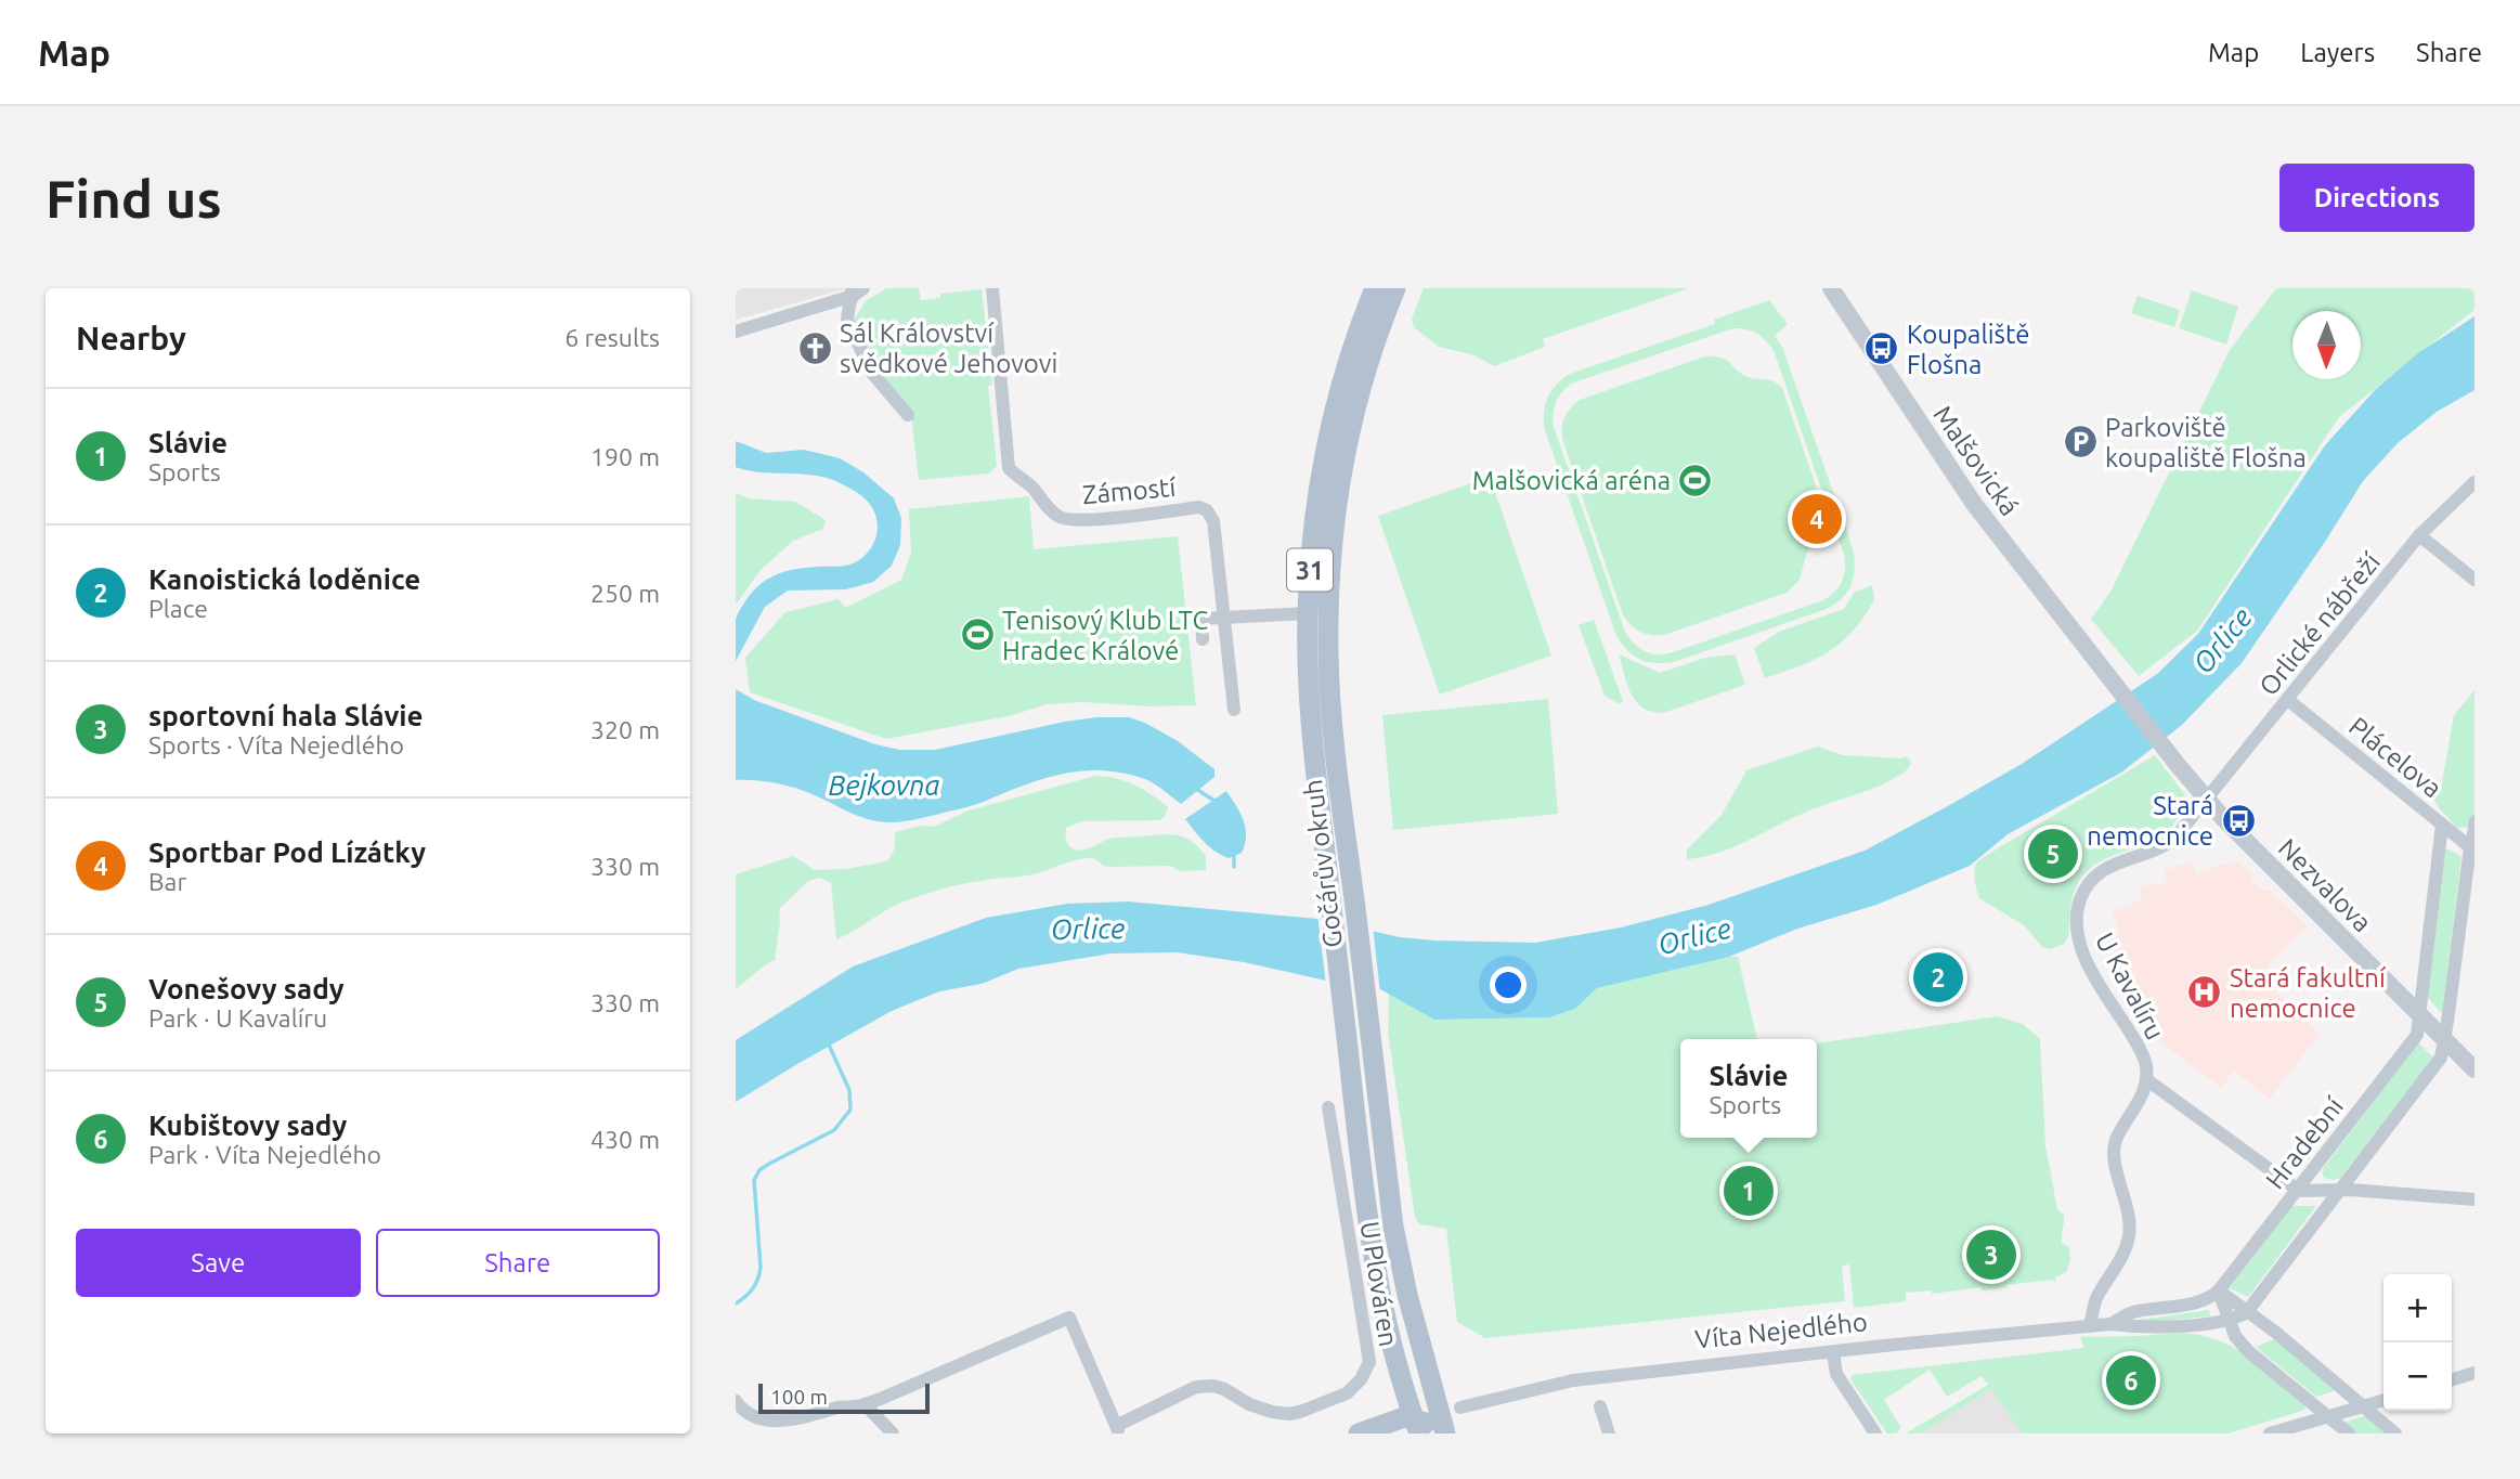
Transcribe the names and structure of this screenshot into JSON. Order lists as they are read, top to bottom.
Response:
{
  "streets": {
    "main road": ["31", "Gočárův okruh"],
    "street": [
      "Malšovická",
      "Zámostí",
      "Orlické nábřeží",
      "Plácelova",
      "Nezvalova",
      "U Kavalíru",
      "Hradební",
      "U Plováren",
      "Víta Nejedlého"
    ]
  },
  "crossings": [
    ["Malšovická", "Nezvalova"],
    ["Orlické nábřeží", "Plácelova"],
    ["Orlické nábřeží", "Nezvalova"],
    ["Orlické nábřeží", "U Kavalíru"],
    ["Plácelova", "Hradební"],
    ["Nezvalova", "U Kavalíru"],
    ["Nezvalova", "Hradební"],
    ["U Kavalíru", "Hradební"],
    ["U Kavalíru", "Víta Nejedlého"],
    ["Hradební", "Víta Nejedlého"]
  ],
  "water": ["Orlice", "Bejkovna"],
  "places": {
    "church": ["Sál Království svědkové Jehovovi"],
    "bus stop": ["Koupaliště Flošna", "Stará nemocnice"],
    "parking": ["Parkoviště koupaliště Flošna"],
    "sports": ["Malšovická aréna", "Tenisový Klub LTC Hradec Králové"],
    "hospital": ["Stará fakultní nemocnice"]
  },
  "scale_bar": "100 m",
  "north": "bottom",
  "page": {
    "header": "Map",
    "nav": ["Map", "Layers", "Share"],
    "buttons": [
      "Directions",
      ["Save", "Share"]
    ],
    "title": "Find us",
    "heading": ["Nearby", "6 results"],
    "list": [
      {
        "mark": "1",
        "name": "Slávie",
        "note": "Sports",
        "value": "190 m"
      },
      {
        "mark": "2",
        "name": "Kanoistická loděnice",
        "note": "Place",
        "value": "250 m"
      },
      {
        "mark": "3",
        "name": "sportovní hala Slávie",
        "note": "Sports · Víta Nejedlého",
        "value": "320 m"
      },
      {
        "mark": "4",
        "name": "Sportbar Pod Lízátky",
        "note": "Bar",
        "value": "330 m"
      },
      {
        "mark": "5",
        "name": "Vonešovy sady",
        "note": "Park · U Kavalíru",
        "value": "330 m"
      },
      {
        "mark": "6",
        "name": "Kubištovy sady",
        "note": "Park · Víta Nejedlého",
        "value": "430 m"
      }
    ],
    "pins": [
      "4",
      "5",
      "2",
      "1",
      "3",
      "6"
    ],
    "popup": ["Slávie", "Sports"],
    "map_buttons": ["+", "−"],
    "scale": "100 m"
  }
}
